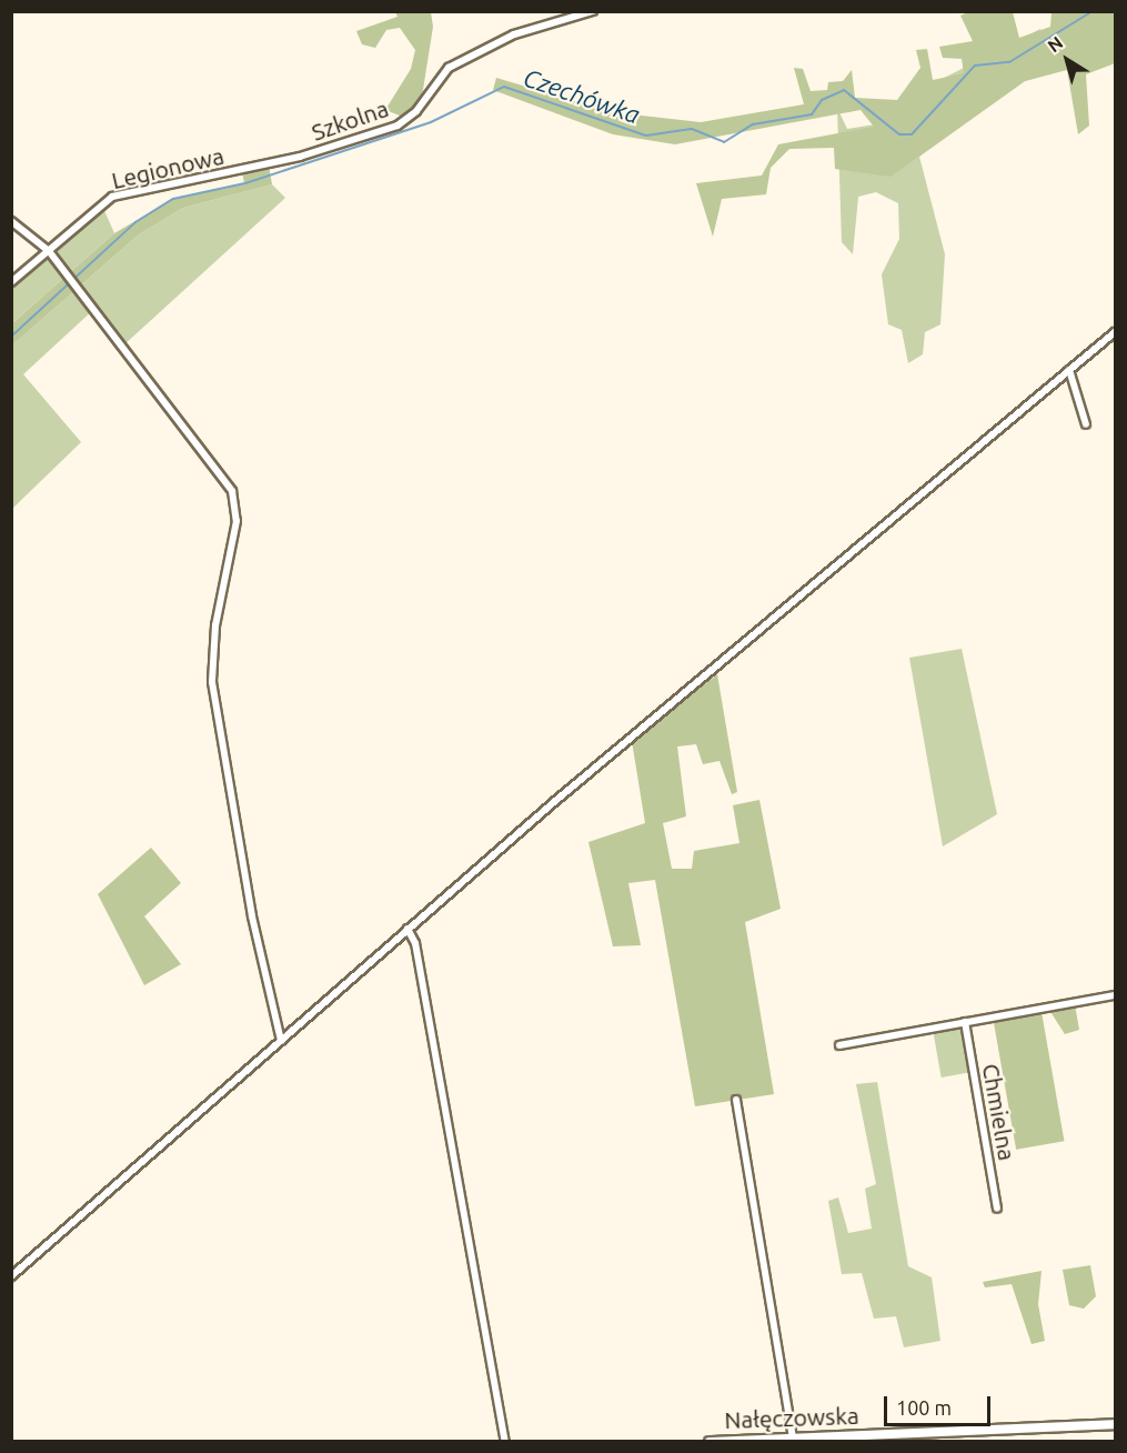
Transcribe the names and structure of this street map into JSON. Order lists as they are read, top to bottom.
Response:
{
  "streets": {
    "main road": ["Nałęczowska"],
    "street": ["Szkolna", "Legionowa", "Chmielna"]
  },
  "crossings": [
    ["Szkolna", "Legionowa"]
  ],
  "water": ["Czechówka"],
  "scale_bar": "100 m",
  "north": "top left"
}
